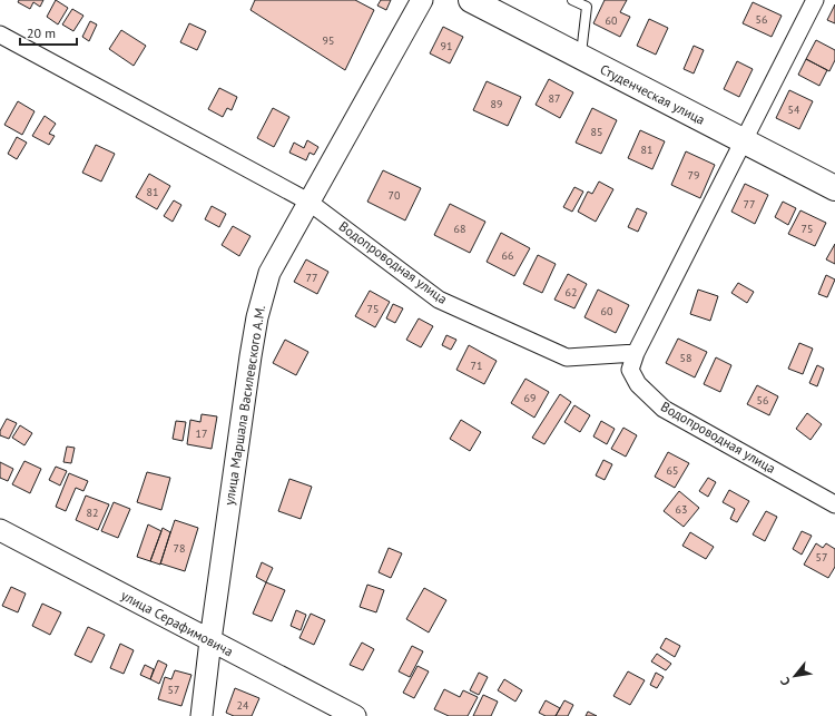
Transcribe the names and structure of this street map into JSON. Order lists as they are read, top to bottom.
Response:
{
  "streets": {
    "main road": ["Студенческая улица"],
    "street": ["Водопроводная улица", "улица Маршала Василевского А.М.", "улица Серафимовича"]
  },
  "crossings": [
    ["Водопроводная улица", "улица Маршала Василевского А.М."],
    ["улица Маршала Василевского А.М.", "улица Серафимовича"]
  ],
  "house_numbers": [
    "56",
    "60",
    "95",
    "91",
    "87",
    "89",
    "54",
    "85",
    "81",
    "79",
    "81",
    "70",
    "77",
    "68",
    "75",
    "66",
    "77",
    "62",
    "75",
    "60",
    "58",
    "71",
    "69",
    "56",
    "17",
    "65",
    "63",
    "82",
    "78",
    "57",
    "57",
    "24"
  ],
  "scale_bar": "20 m",
  "north": "bottom left"
}
